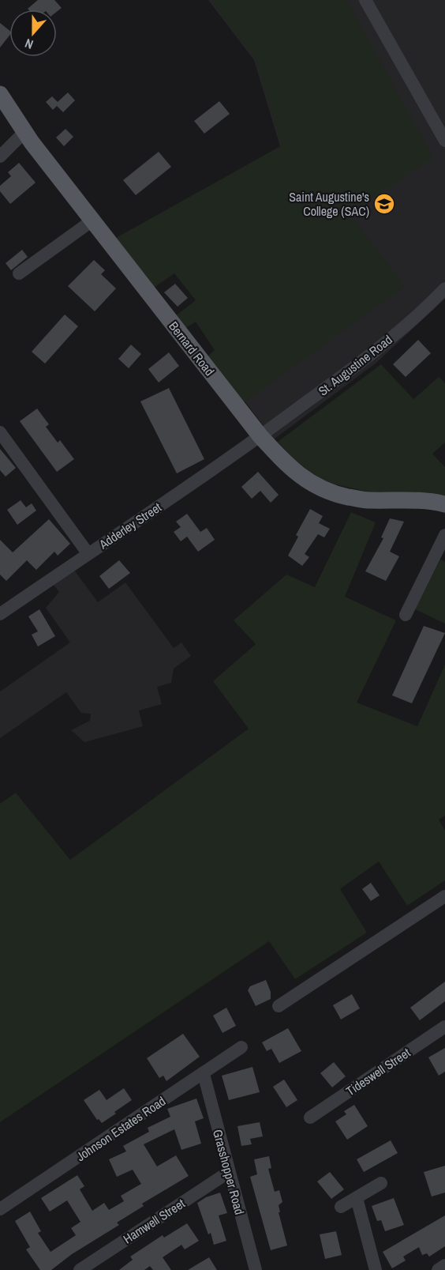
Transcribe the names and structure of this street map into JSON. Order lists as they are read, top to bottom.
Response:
{
  "streets": {
    "main road": ["Bernard Road"],
    "street": [
      "St. Augustine Road",
      "Adderley Street",
      "Tideswell Street",
      "Johnson Estates Road",
      "Grasshopper Road",
      "Hamwell Street"
    ]
  },
  "crossings": [
    ["Bernard Road", "St. Augustine Road"],
    ["Bernard Road", "Adderley Street"],
    ["St. Augustine Road", "Adderley Street"],
    ["Johnson Estates Road", "Grasshopper Road"],
    ["Grasshopper Road", "Hamwell Street"]
  ],
  "places": {
    "school or university": ["Saint Augustine's College (SAC)"]
  },
  "north": "bottom"
}
